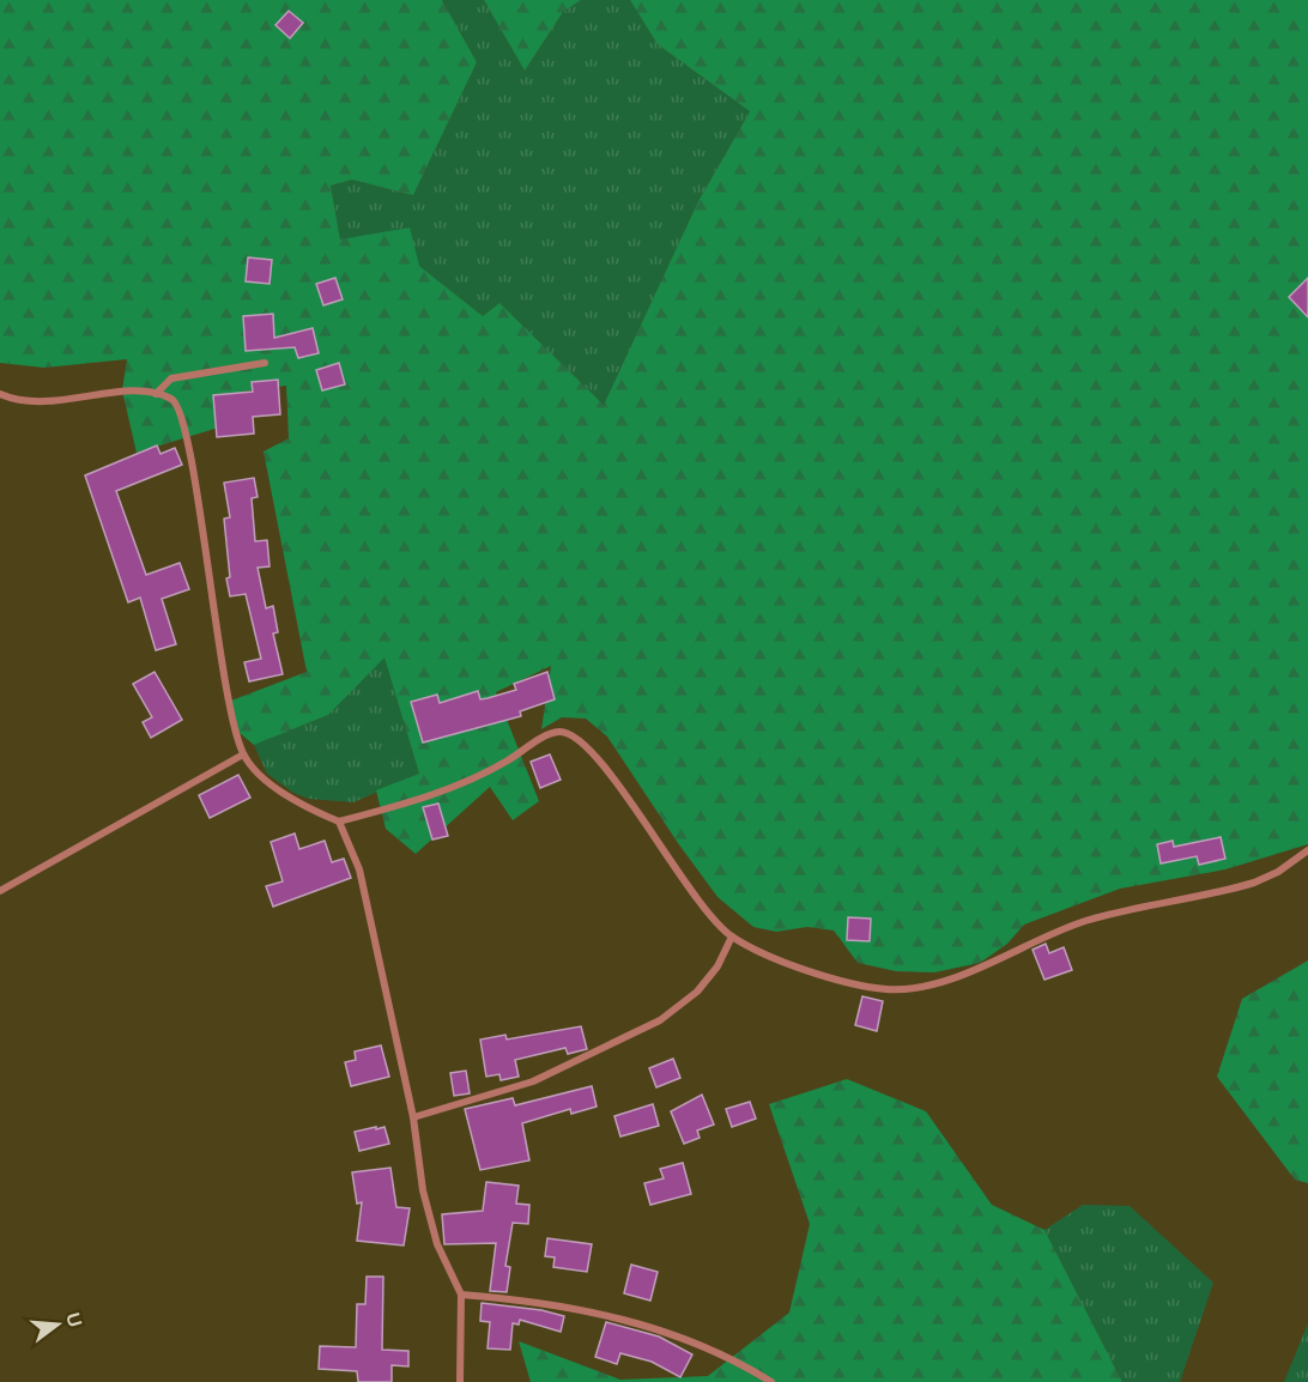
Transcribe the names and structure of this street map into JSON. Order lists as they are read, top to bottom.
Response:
{
  "north": "right"
}
